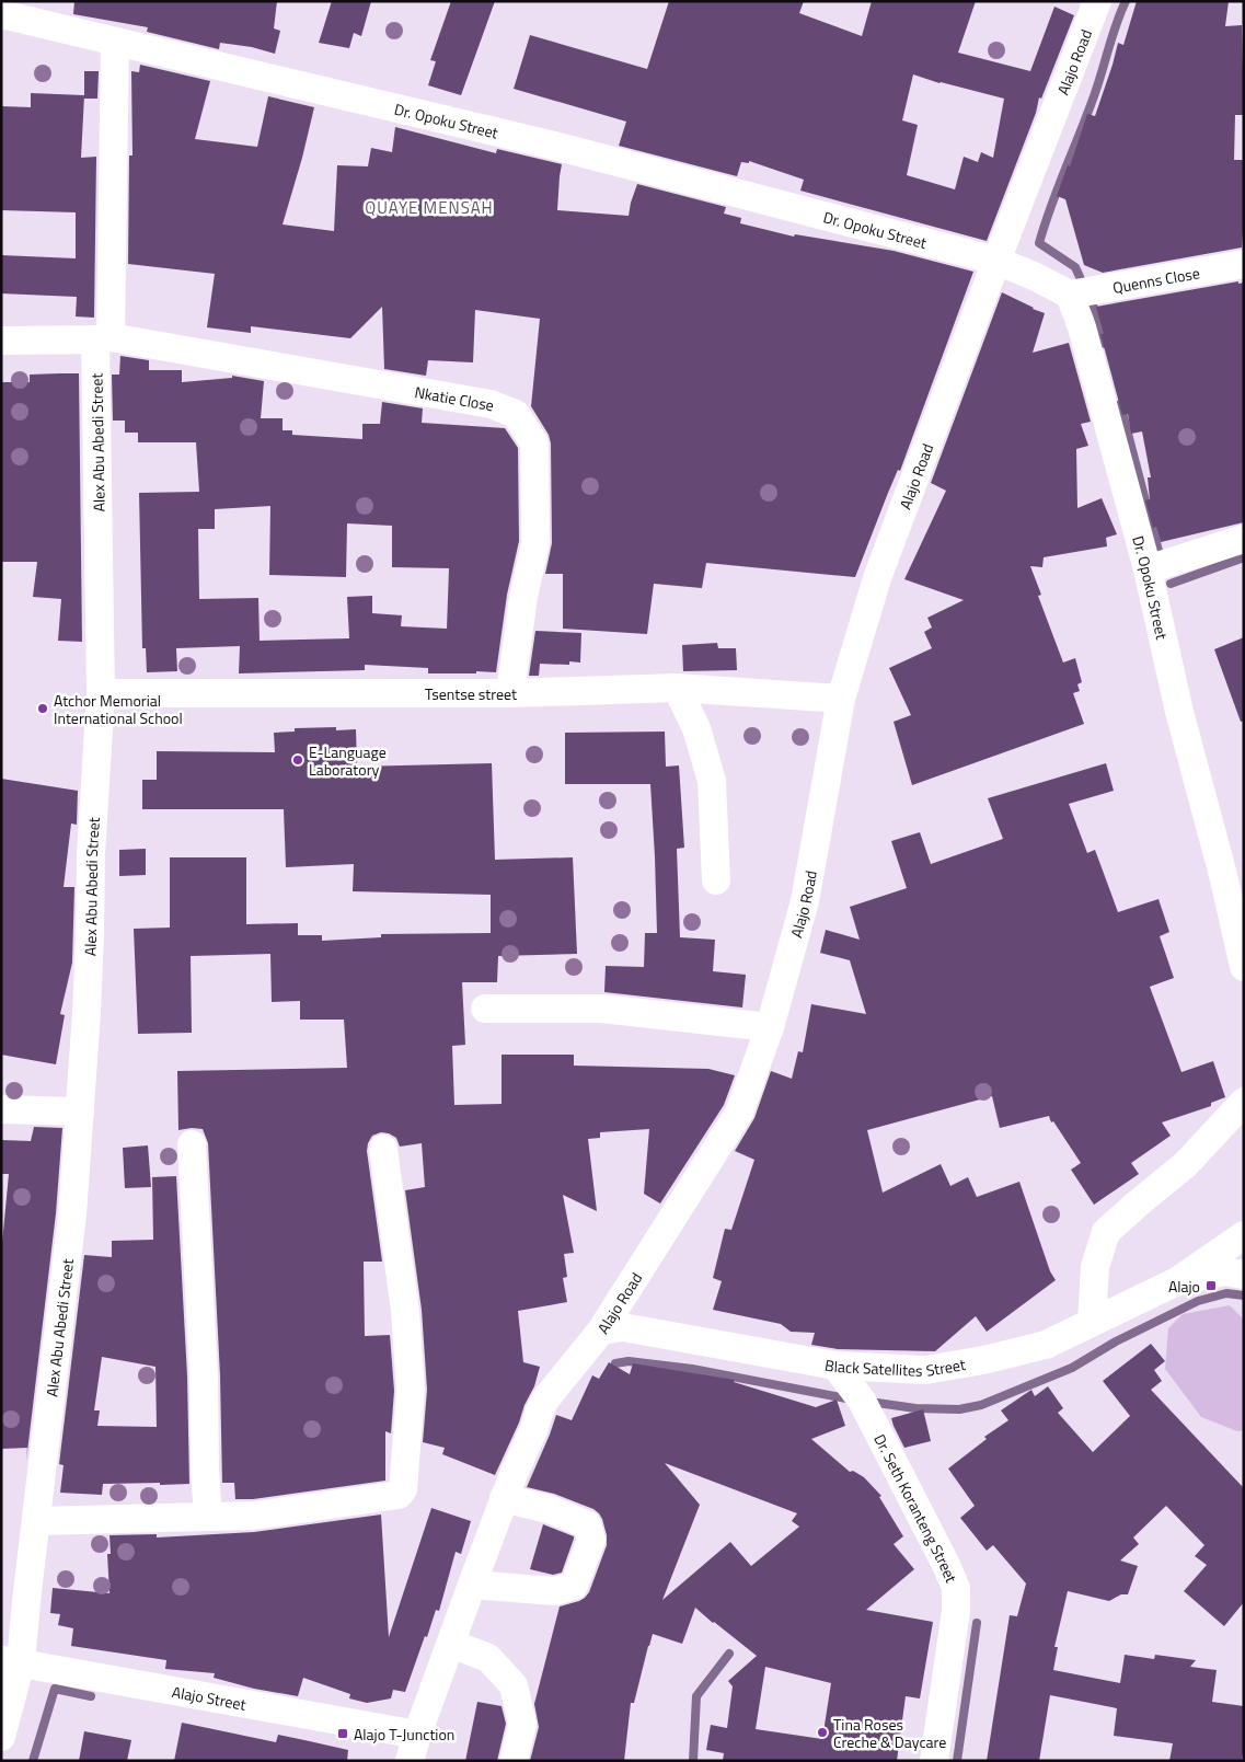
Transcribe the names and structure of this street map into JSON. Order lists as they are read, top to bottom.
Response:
{
  "streets": {
    "street": [
      "Alajo Road",
      "Dr. Opoku Street",
      "Quenns Close",
      "Nkatie Close",
      "Alex Abu Abedi Street",
      "Tsentse street",
      "Black Satellites Street",
      "Dr. Seth Koranteng Street",
      "Alajo Street"
    ]
  },
  "crossings": [
    ["Alajo Road", "Dr. Opoku Street"],
    ["Alajo Road", "Tsentse street"],
    ["Alajo Road", "Black Satellites Street"],
    ["Alajo Road", "Alajo Street"],
    ["Dr. Opoku Street", "Quenns Close"],
    ["Dr. Opoku Street", "Alex Abu Abedi Street"],
    ["Nkatie Close", "Alex Abu Abedi Street"],
    ["Nkatie Close", "Tsentse street"],
    ["Alex Abu Abedi Street", "Tsentse street"],
    ["Alex Abu Abedi Street", "Alajo Street"],
    ["Black Satellites Street", "Dr. Seth Koranteng Street"]
  ],
  "districts": ["QUAYE MENSAH"],
  "places": {
    "other": ["Atchor Memorial International School", "E-Language Laboratory", "Tina Roses Creche & Daycare"],
    "transit": ["Alajo", "Alajo T-Junction"]
  }
}
